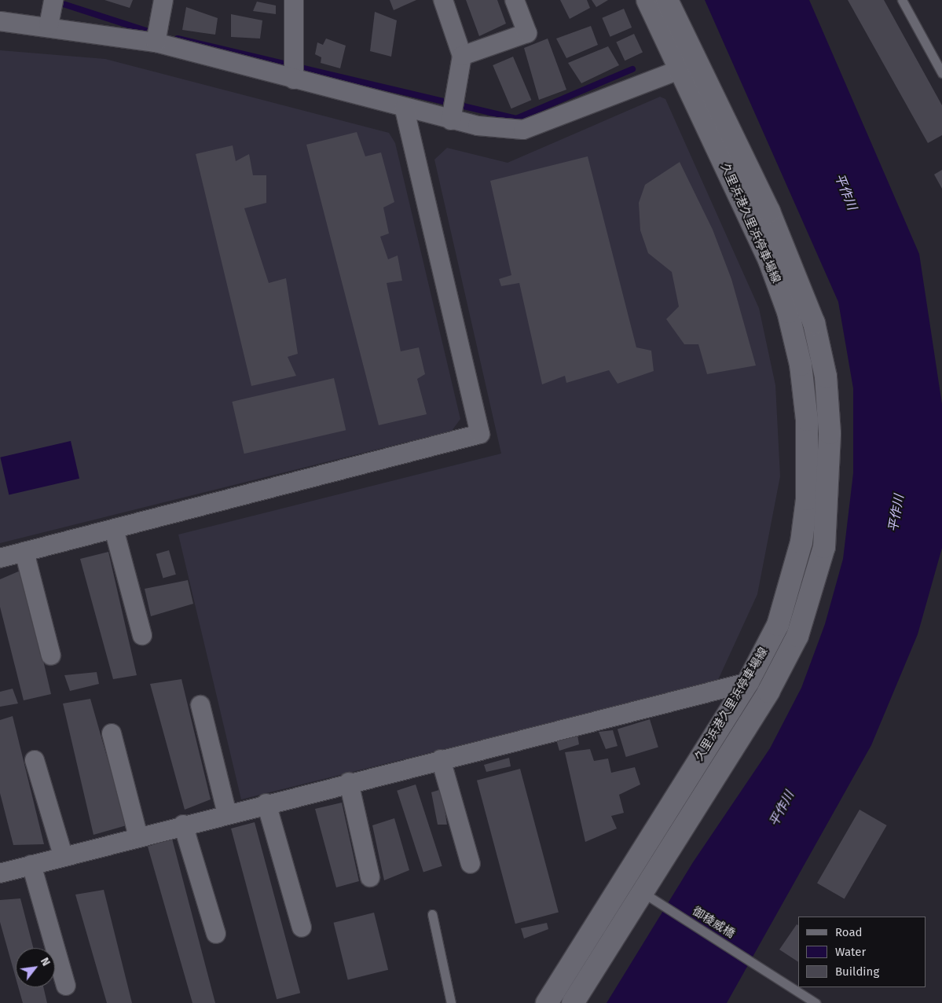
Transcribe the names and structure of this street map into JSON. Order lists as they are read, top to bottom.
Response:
{
  "streets": {
    "main road": ["久里浜港久里浜停車場線"],
    "lane": ["御稜威橋"]
  },
  "crossings": [
    ["久里浜港久里浜停車場線", "御稜威橋"]
  ],
  "water": ["平作川"],
  "legend": ["Road", "Water", "Building"],
  "north": "top right"
}
